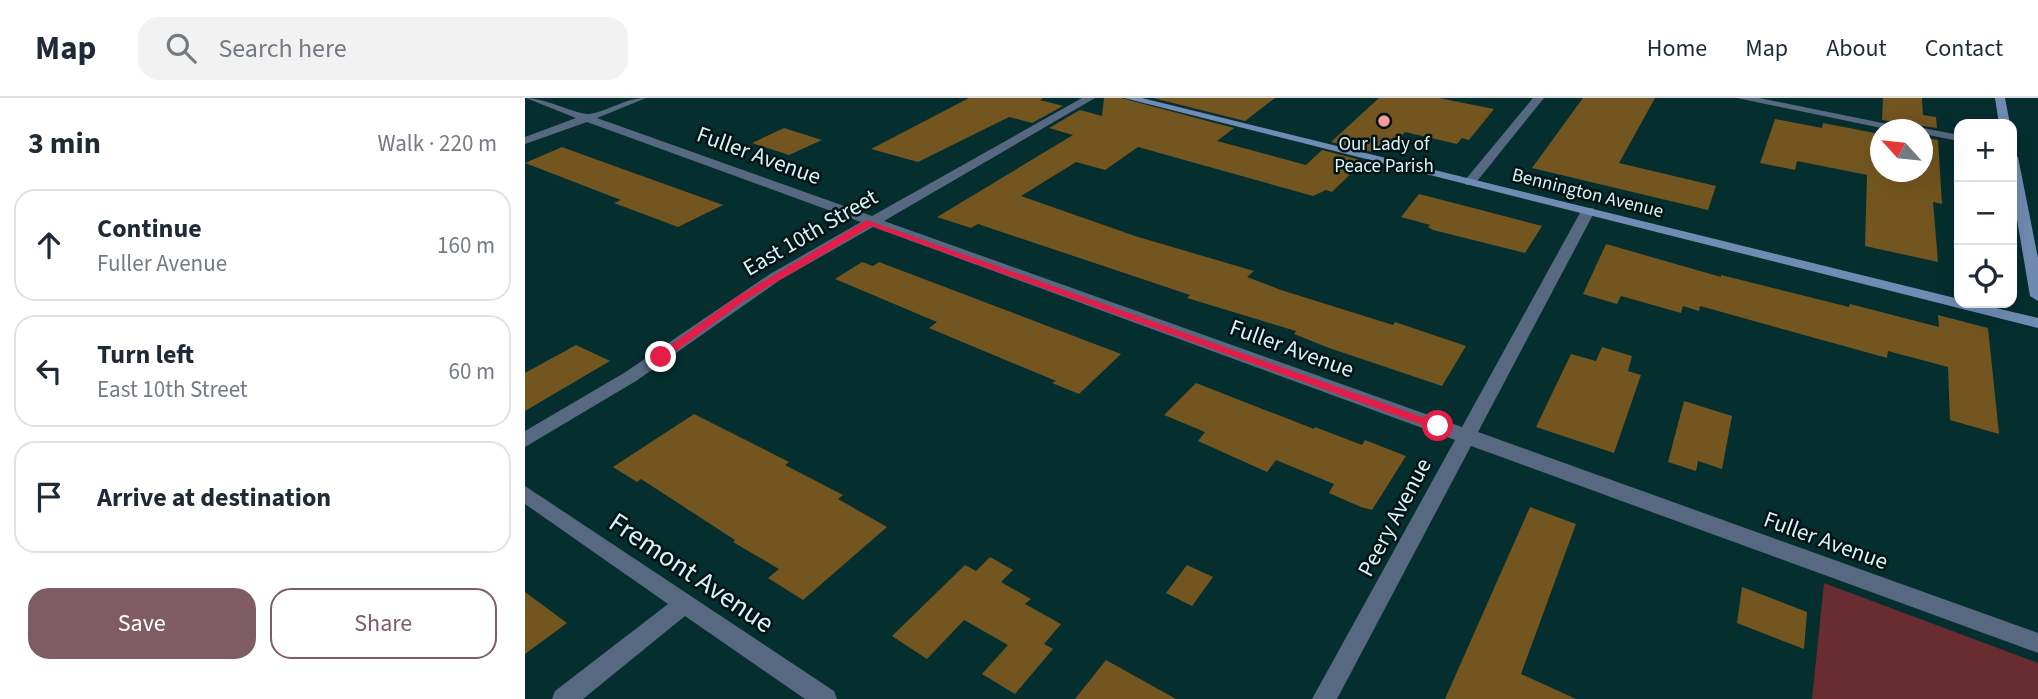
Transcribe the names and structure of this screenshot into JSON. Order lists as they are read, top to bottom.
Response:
{
  "streets": {
    "street": [
      "Fuller Avenue",
      "Bennington Avenue",
      "East 10th Street",
      "Peery Avenue",
      "Fremont Avenue"
    ]
  },
  "crossings": [
    ["Fuller Avenue", "East 10th Street"],
    ["Fuller Avenue", "Peery Avenue"],
    ["Bennington Avenue", "Peery Avenue"]
  ],
  "places": ["Our Lady of Peace Parish"],
  "north": "top left",
  "page": {
    "header": "Map",
    "search": "Search here",
    "nav": [
      "Home",
      "Map",
      "About",
      "Contact"
    ],
    "heading": ["3 min", "Walk · 220 m"],
    "map_buttons": ["+", "−"],
    "list": [
      ["Continue", "Fuller Avenue", "160 m"],
      ["Turn left", "East 10th Street", "60 m"],
      "Arrive at destination"
    ],
    "buttons": ["Save", "Share"]
  }
}
